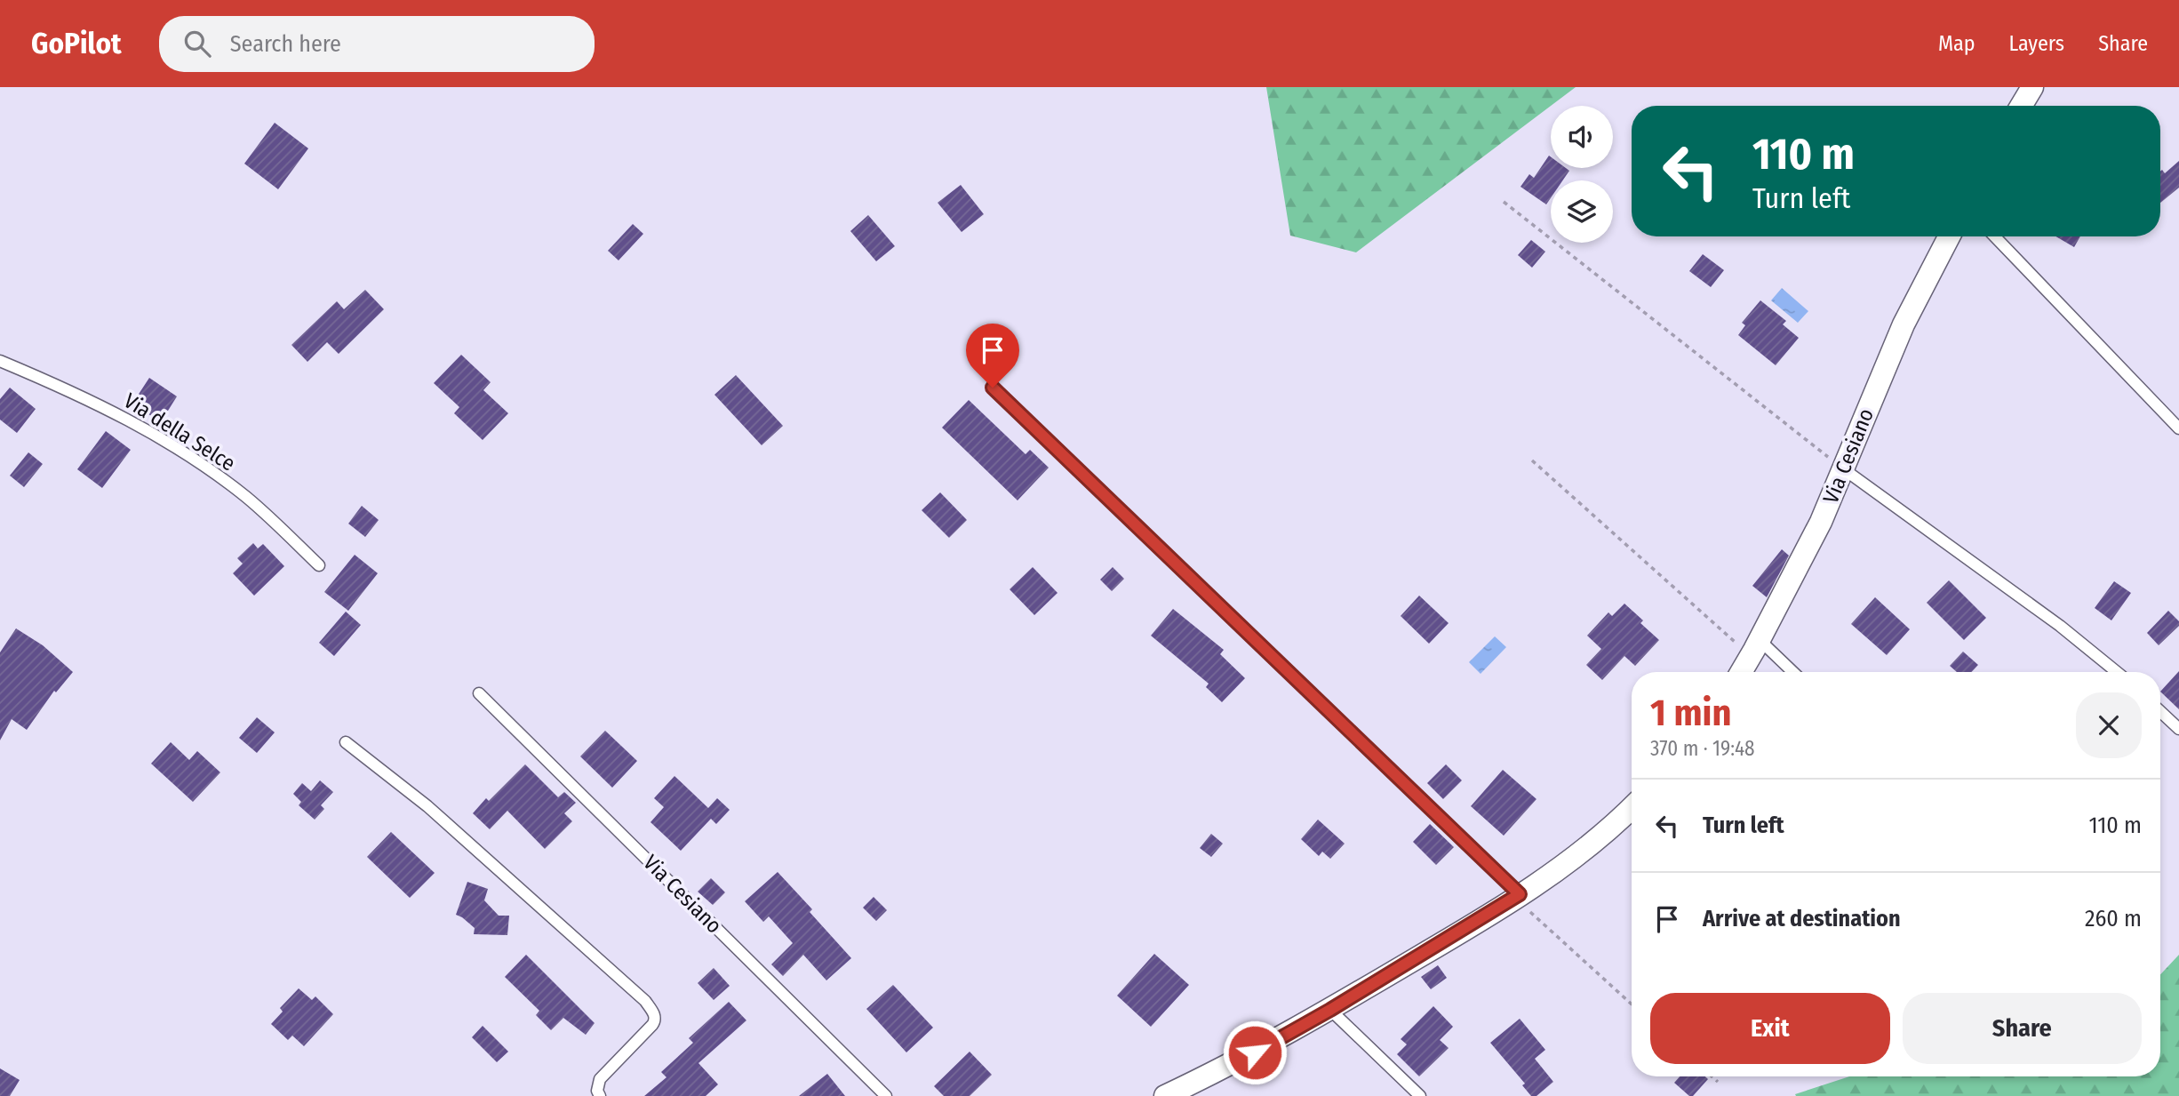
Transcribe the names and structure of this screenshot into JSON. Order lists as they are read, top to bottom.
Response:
{
  "streets": {
    "street": ["Via Cesiano"],
    "lane": ["Via della Selce"]
  },
  "page": {
    "header": "GoPilot",
    "search": "Search here",
    "nav": ["Map", "Layers", "Share"],
    "turn": ["110 m", "Turn left"],
    "heading": ["1 min", "370 m · 19:48"],
    "list": [
      {
        "name": "Turn left",
        "value": "110 m"
      },
      {
        "name": "Arrive at destination",
        "value": "260 m"
      }
    ],
    "buttons": ["Exit", "Share"]
  }
}
